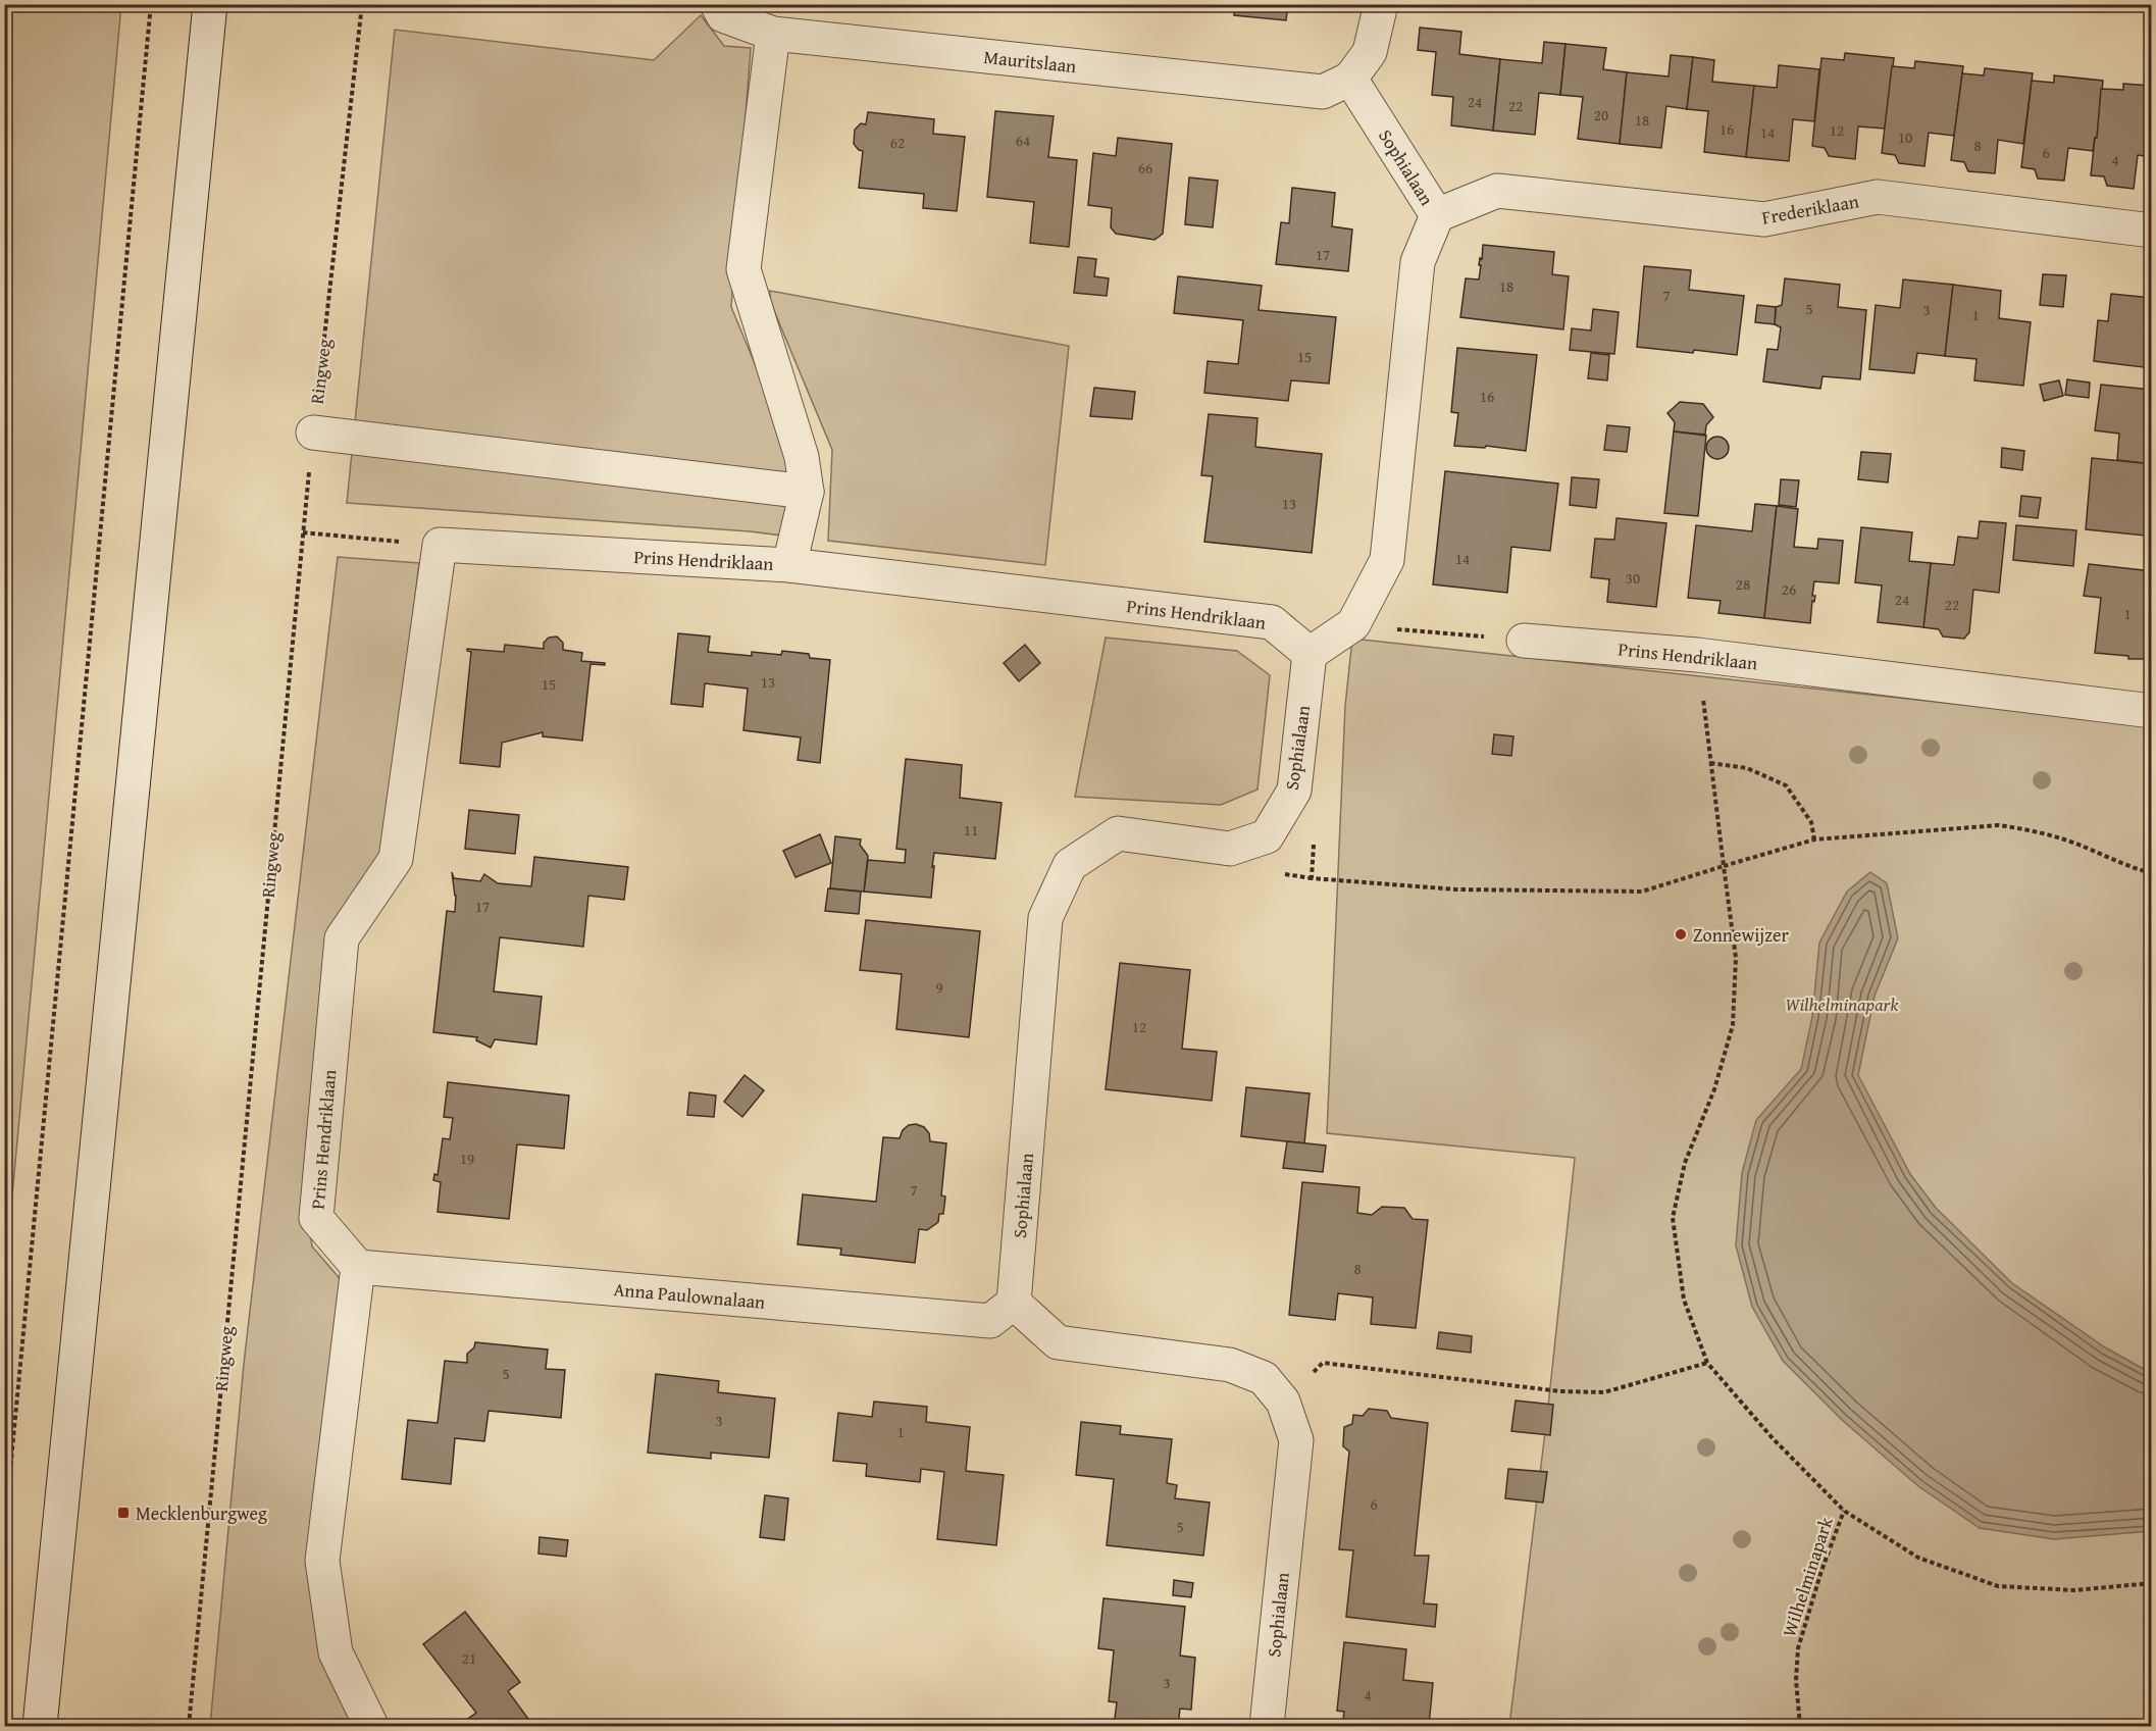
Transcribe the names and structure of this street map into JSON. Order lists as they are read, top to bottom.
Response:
{
  "streets": {
    "street": [
      "Mauritslaan",
      "Sophialaan",
      "Frederiklaan",
      "Prins Hendriklaan",
      "Anna Paulownalaan"
    ],
    "path": ["Ringweg", "Wilhelminapark"]
  },
  "crossings": [
    ["Mauritslaan", "Sophialaan"],
    ["Sophialaan", "Frederiklaan"],
    ["Sophialaan", "Prins Hendriklaan"],
    ["Sophialaan", "Anna Paulownalaan"],
    ["Prins Hendriklaan", "Anna Paulownalaan"],
    ["Prins Hendriklaan", "Wilhelminapark"]
  ],
  "parks": ["Wilhelminapark"],
  "places": {
    "other": ["Zonnewijzer"],
    "transit": ["Mecklenburgweg"]
  },
  "house_numbers": [
    "24",
    "22",
    "20",
    "18",
    "16",
    "12",
    "14",
    "10",
    "64",
    "62",
    "8",
    "6",
    "4",
    "66",
    "17",
    "18",
    "7",
    "5",
    "3",
    "1",
    "15",
    "16",
    "13",
    "14",
    "30",
    "28",
    "26",
    "24",
    "22",
    "1",
    "13",
    "15",
    "11",
    "17",
    "9",
    "12",
    "19",
    "7",
    "8",
    "5",
    "3",
    "1",
    "6",
    "5",
    "21",
    "3",
    "4"
  ]
}
